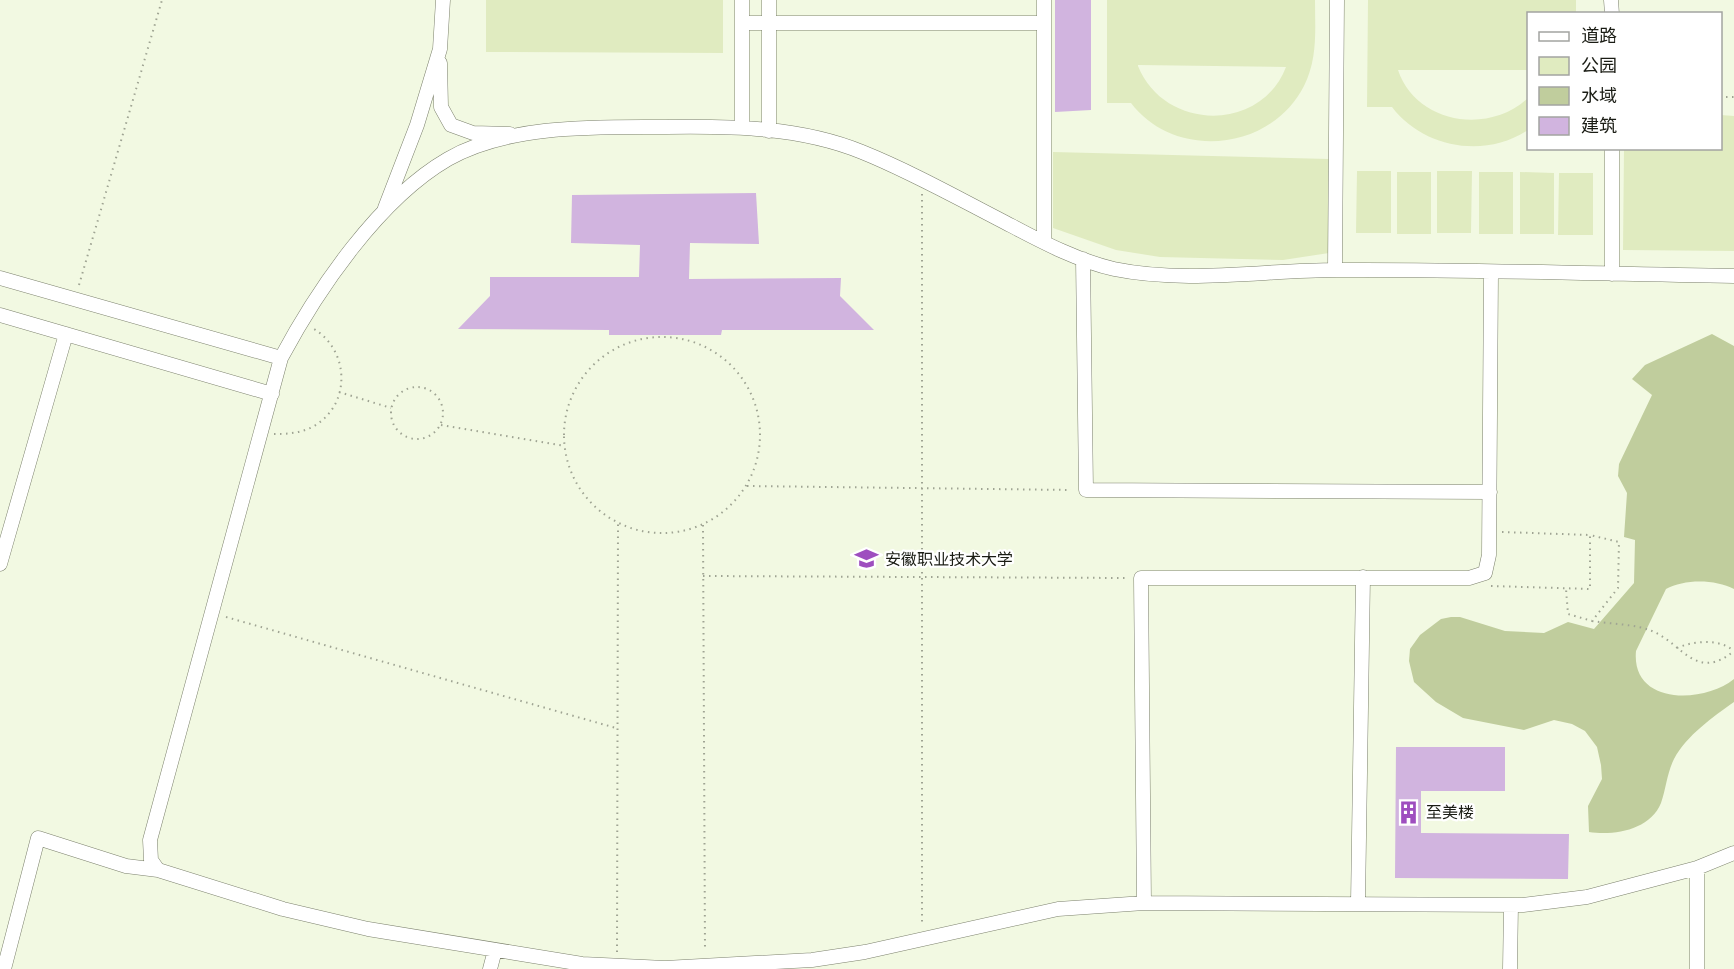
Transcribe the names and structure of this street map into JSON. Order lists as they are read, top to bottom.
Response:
{
  "places": {
    "school or university": ["安徽职业技术大学"],
    "building": ["至美楼"]
  },
  "legend": [
    "道路",
    "公园",
    "水域",
    "建筑"
  ]
}
